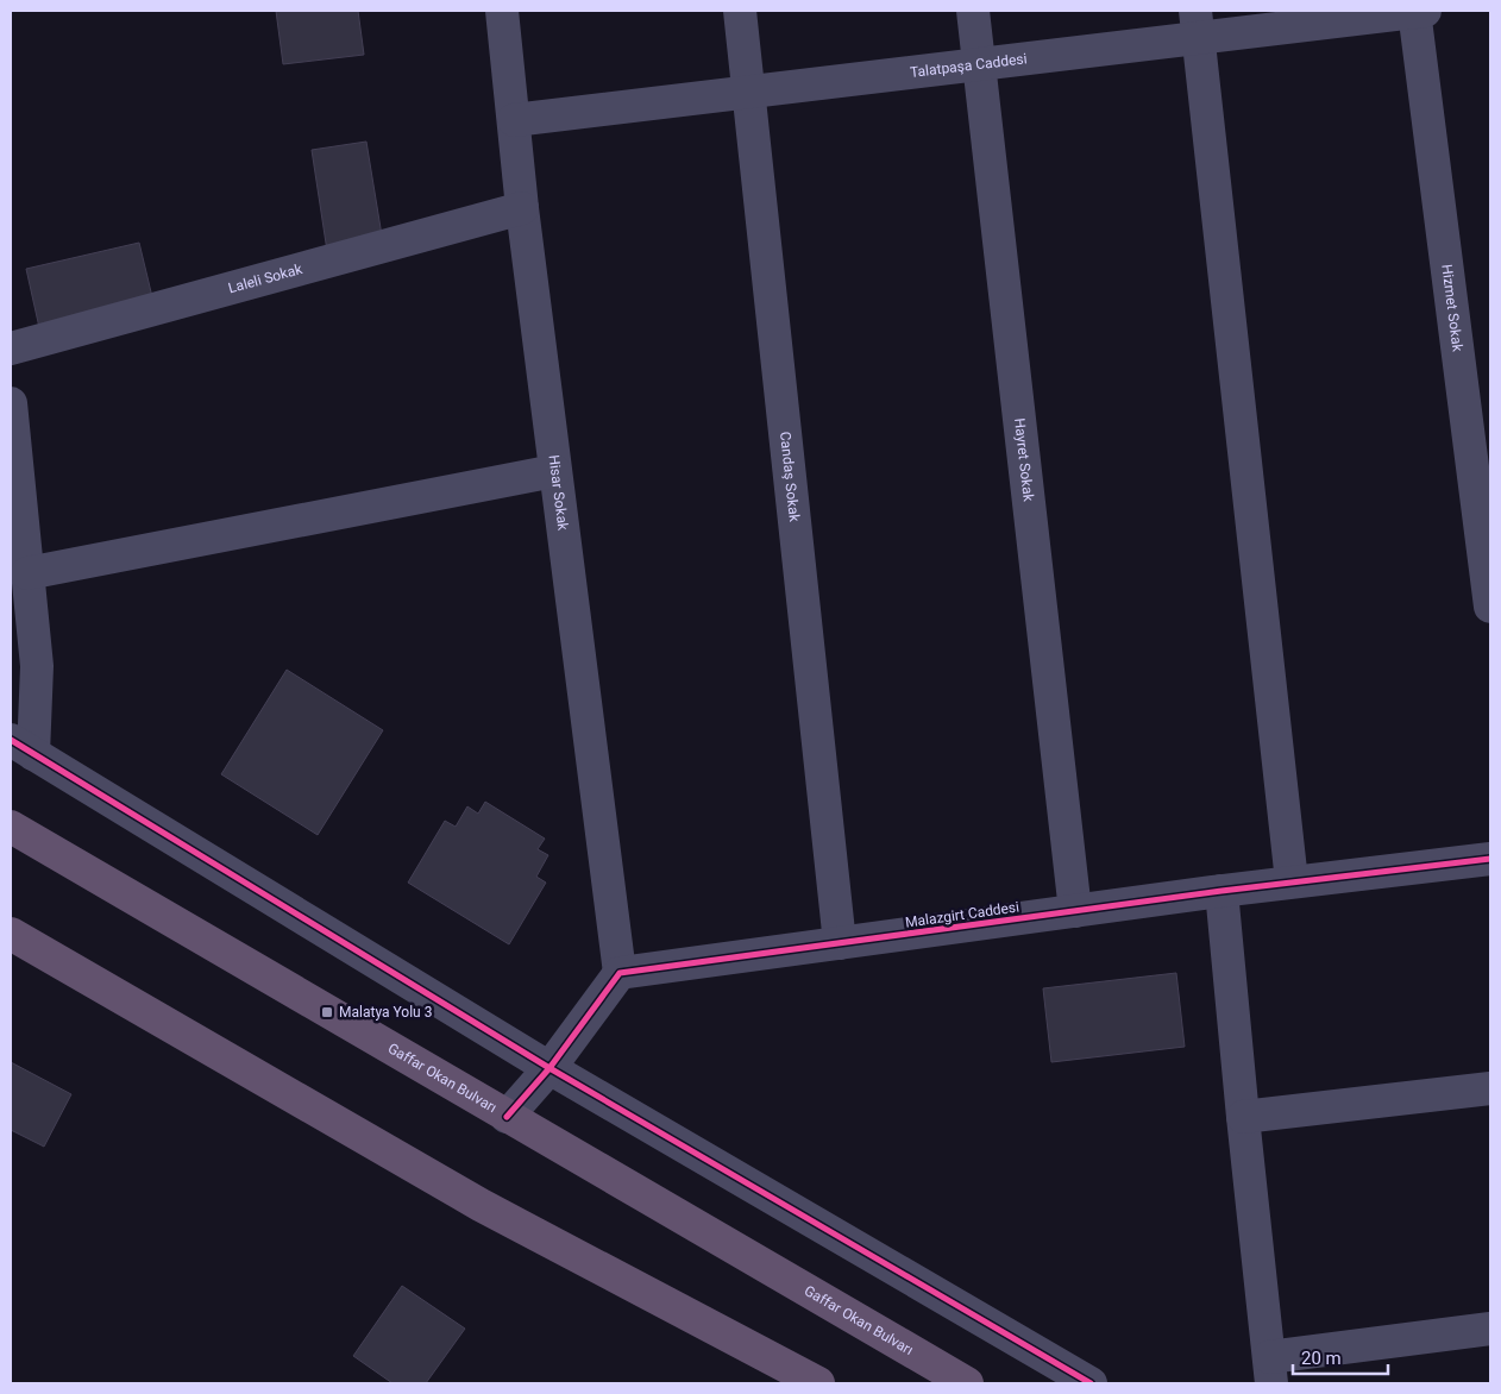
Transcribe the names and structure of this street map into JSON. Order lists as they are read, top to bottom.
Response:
{
  "streets": {
    "highway": ["Gaffar Okan Bulvarı"],
    "street": [
      "Talatpaşa Caddesi",
      "Laleli Sokak",
      "Hizmet Sokak",
      "Hayret Sokak",
      "Candaş Sokak",
      "Hisar Sokak",
      "Malazgirt Caddesi"
    ]
  },
  "crossings": [
    ["Talatpaşa Caddesi", "Hizmet Sokak"],
    ["Talatpaşa Caddesi", "Hayret Sokak"],
    ["Talatpaşa Caddesi", "Candaş Sokak"],
    ["Talatpaşa Caddesi", "Hisar Sokak"],
    ["Laleli Sokak", "Hisar Sokak"],
    ["Hayret Sokak", "Malazgirt Caddesi"],
    ["Candaş Sokak", "Malazgirt Caddesi"],
    ["Hisar Sokak", "Malazgirt Caddesi"]
  ],
  "places": {
    "transit": ["Malatya Yolu 3"]
  },
  "scale_bar": "20 m"
}
